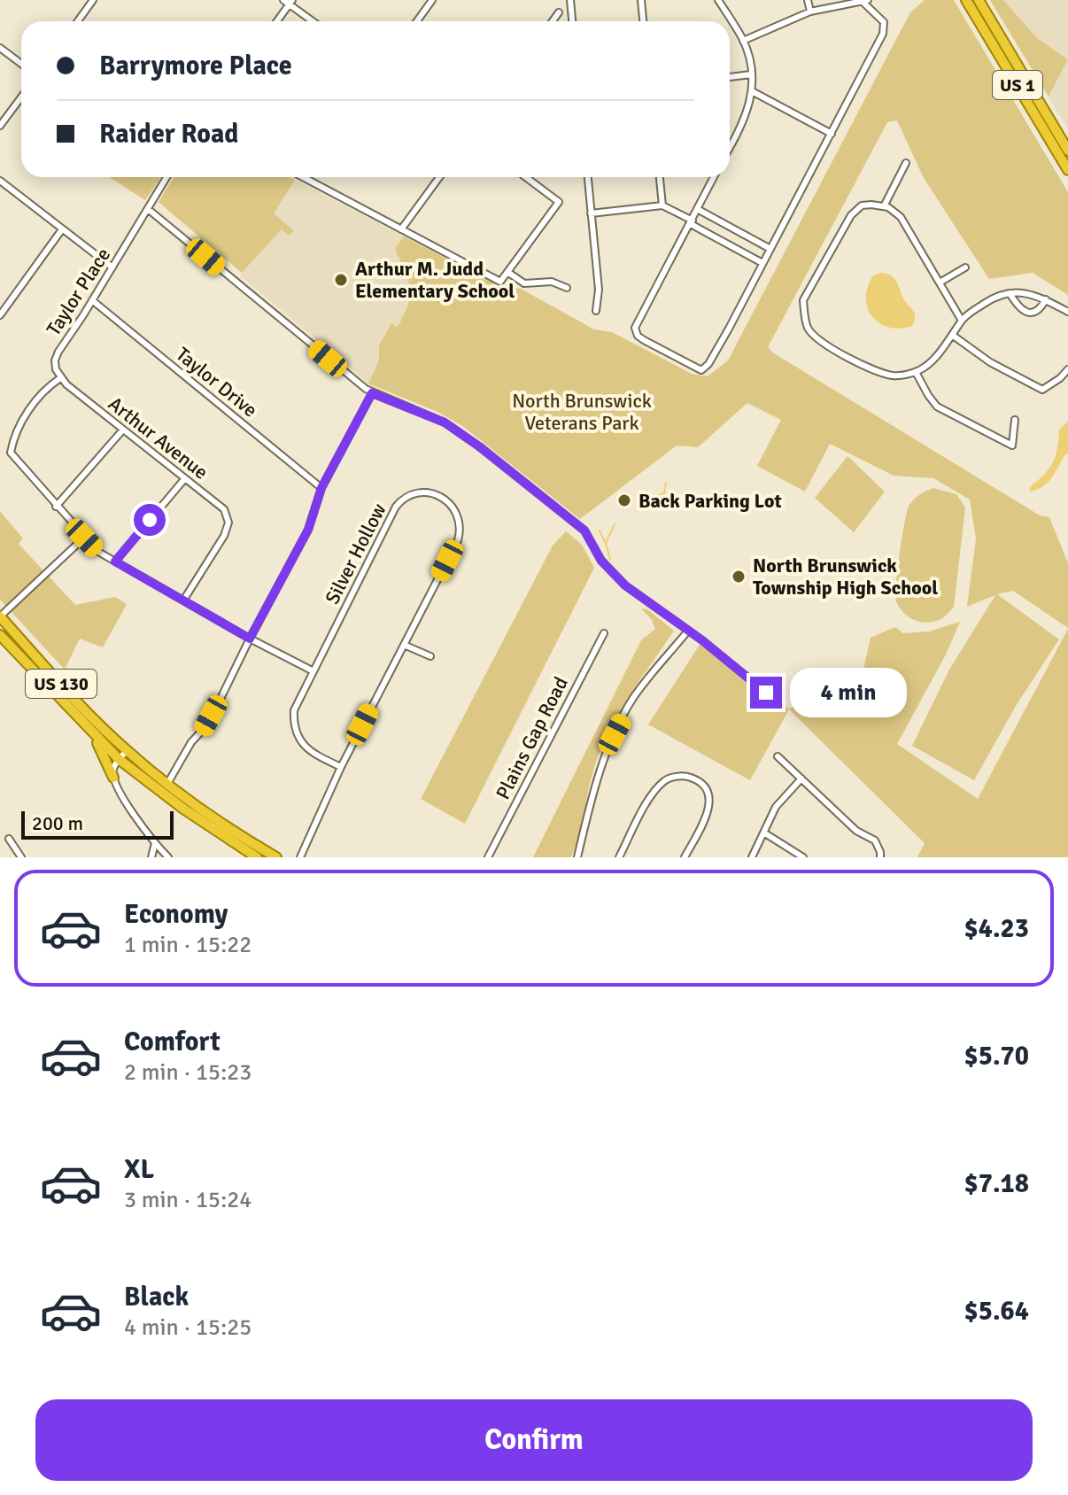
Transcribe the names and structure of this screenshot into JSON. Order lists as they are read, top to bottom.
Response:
{
  "streets": {
    "highway": ["US 1", "US 130"],
    "street": [
      "Taylor Place",
      "Taylor Drive",
      "Arthur Avenue",
      "Silver Hollow",
      "Plains Gap Road"
    ]
  },
  "crossings": [
    ["Taylor Place", "Taylor Drive"],
    ["Taylor Place", "Arthur Avenue"]
  ],
  "parks": ["North Brunswick Veterans Park"],
  "places": ["Arthur M. Judd Elementary School", "Back Parking Lot", "North Brunswick Township High School"],
  "scale_bar": "200 m",
  "page": {
    "banner": ["Barrymore Place", "Raider Road"],
    "bubble": "4 min",
    "scale": "200 m",
    "list": [
      {
        "name": "Economy",
        "note": "1 min · 15:22",
        "value": "$4.23"
      },
      {
        "name": "Comfort",
        "note": "2 min · 15:23",
        "value": "$5.70"
      },
      {
        "name": "XL",
        "note": "3 min · 15:24",
        "value": "$7.18"
      },
      {
        "name": "Black",
        "note": "4 min · 15:25",
        "value": "$5.64"
      }
    ],
    "buttons": "Confirm"
  }
}
